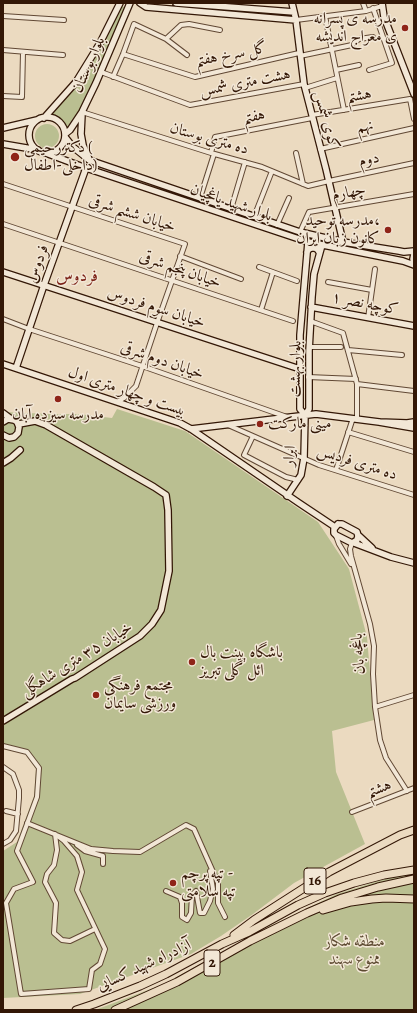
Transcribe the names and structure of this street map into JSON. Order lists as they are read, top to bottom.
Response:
{
  "streets": {
    "highway": ["16", "2", "آزادراه شهید کسایی"],
    "main road": [
      "بلوار بوستان",
      "کوی شمس",
      "بلوار شهید یاغچیان",
      "فردوس",
      "کوچه نصر ۱",
      "خیابان سوم فردوس",
      "بلوار بهشت",
      "بیست و چهار متری اول",
      "ابرار",
      "خیابان ۳۵ متری شاهگلی"
    ],
    "street": [
      "گل سرخ هفتم",
      "هشت متری شمس",
      "هشتم",
      "هفتم",
      "نهم",
      "ده متری بوستان",
      "دوم",
      "چهارم",
      "خیابان ششم شرقی",
      "خیابان پنجم شرقی",
      "خیابان دوم شرقی",
      "ده متری فردیس",
      "باغچه بان"
    ]
  },
  "crossings": [
    ["گل سرخ هفتم", "کوی شمس"],
    ["بلوار بوستان", "هشت متری شمس"],
    ["بلوار بوستان", "ده متری بوستان"],
    ["بلوار بوستان", "بلوار شهید یاغچیان"],
    ["هشت متری شمس", "کوی شمس"],
    ["هشتم", "هفتم"],
    ["هشتم", "کوی شمس"],
    ["هشتم", "باغچه بان"],
    ["هفتم", "کوی شمس"],
    ["هفتم", "ده متری بوستان"],
    ["کوی شمس", "نهم"],
    ["کوی شمس", "ده متری بوستان"],
    ["کوی شمس", "دوم"],
    ["کوی شمس", "چهارم"],
    ["کوی شمس", "بلوار شهید یاغچیان"],
    ["ده متری بوستان", "دوم"],
    ["چهارم", "بلوار شهید یاغچیان"],
    ["بلوار شهید یاغچیان", "فردوس"],
    ["بلوار شهید یاغچیان", "بلوار بهشت"],
    ["خیابان ششم شرقی", "فردوس"],
    ["فردوس", "خیابان پنجم شرقی"],
    ["فردوس", "خیابان سوم فردوس"],
    ["فردوس", "خیابان دوم شرقی"],
    ["فردوس", "بیست و چهار متری اول"],
    ["کوچه نصر ۱", "بلوار بهشت"],
    ["خیابان سوم فردوس", "بلوار بهشت"],
    ["بلوار بهشت", "ابرار"],
    ["بیست و چهار متری اول", "ابرار"],
    ["ابرار", "ده متری فردیس"],
    ["16", "2"],
    ["16", "آزادراه شهید کسایی"],
    ["2", "آزادراه شهید کسایی"]
  ],
  "districts": ["فردوس"],
  "parks": ["منطقه شکار ممنوع سهند"],
  "places": [
    "مدرسه ی پسرانه ی معراج اندیشه",
    "دکتررحیمی ( داخلی-اطفال)",
    "مدرسه توحید، کانون زبان ایران",
    "مدرسه سیزده آبان",
    "مینی مارکت",
    "باشگاه پینت بال ائل گلی تبریز",
    "مجتمع فرهنگی ورزشی سایمان",
    "تپه پرچم - تپه سلامتی"
  ]
}
